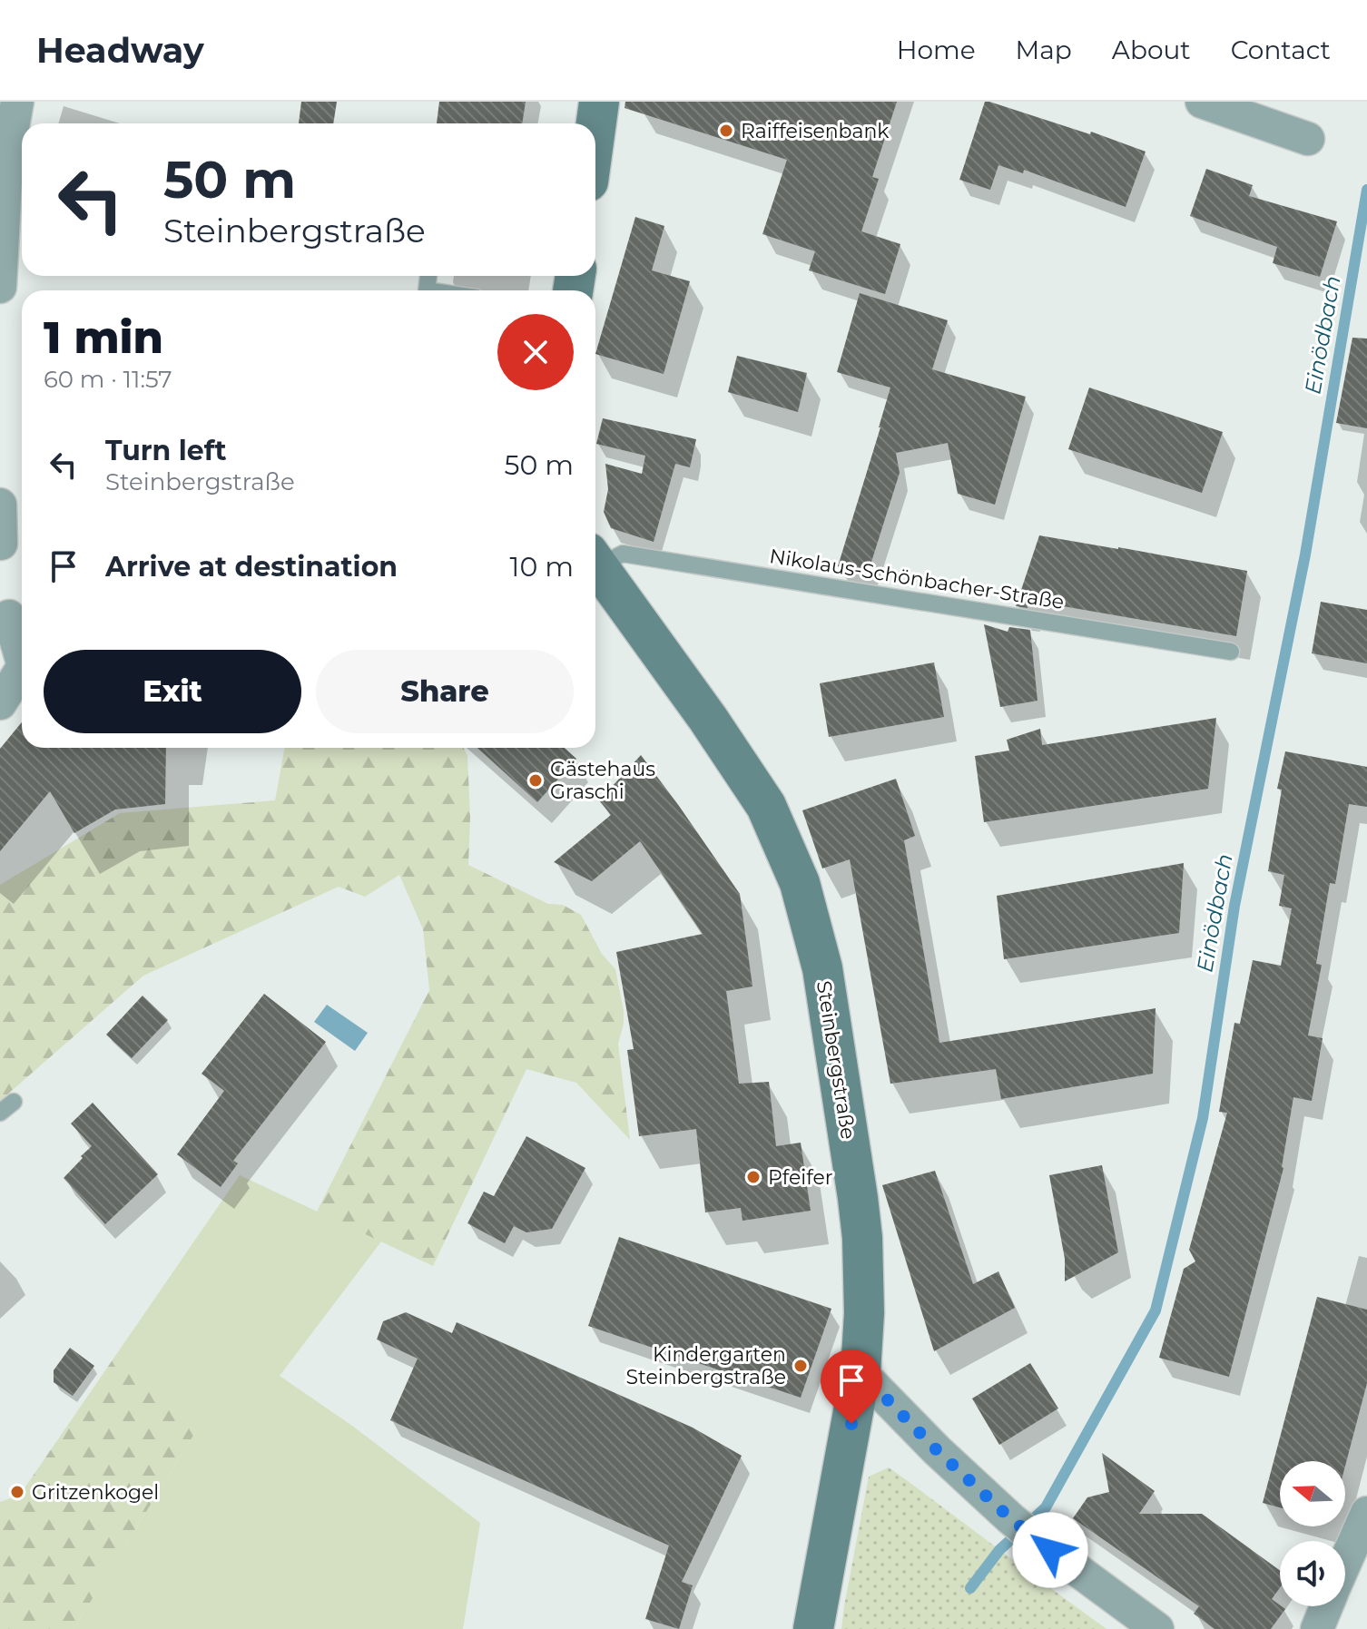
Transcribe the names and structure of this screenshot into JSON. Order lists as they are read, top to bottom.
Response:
{
  "streets": {
    "main road": ["Steinbergstraße"],
    "lane": ["Nikolaus-Schönbacher-Straße"]
  },
  "water": ["Einödbach"],
  "places": [
    "Raiffeisenbank",
    "Gästehaus Graschi",
    "Pfeifer",
    "Kindergarten Steinbergstraße",
    "Gritzenkogel"
  ],
  "north": "left",
  "page": {
    "header": "Headway",
    "nav": [
      "Home",
      "Map",
      "About",
      "Contact"
    ],
    "turn": ["50 m", "Steinbergstraße"],
    "heading": ["1 min", "60 m · 11:57"],
    "list": [
      {
        "name": "Turn left",
        "note": "Steinbergstraße",
        "value": "50 m"
      },
      {
        "name": "Arrive at destination",
        "value": "10 m"
      }
    ],
    "buttons": ["Exit", "Share"]
  }
}
